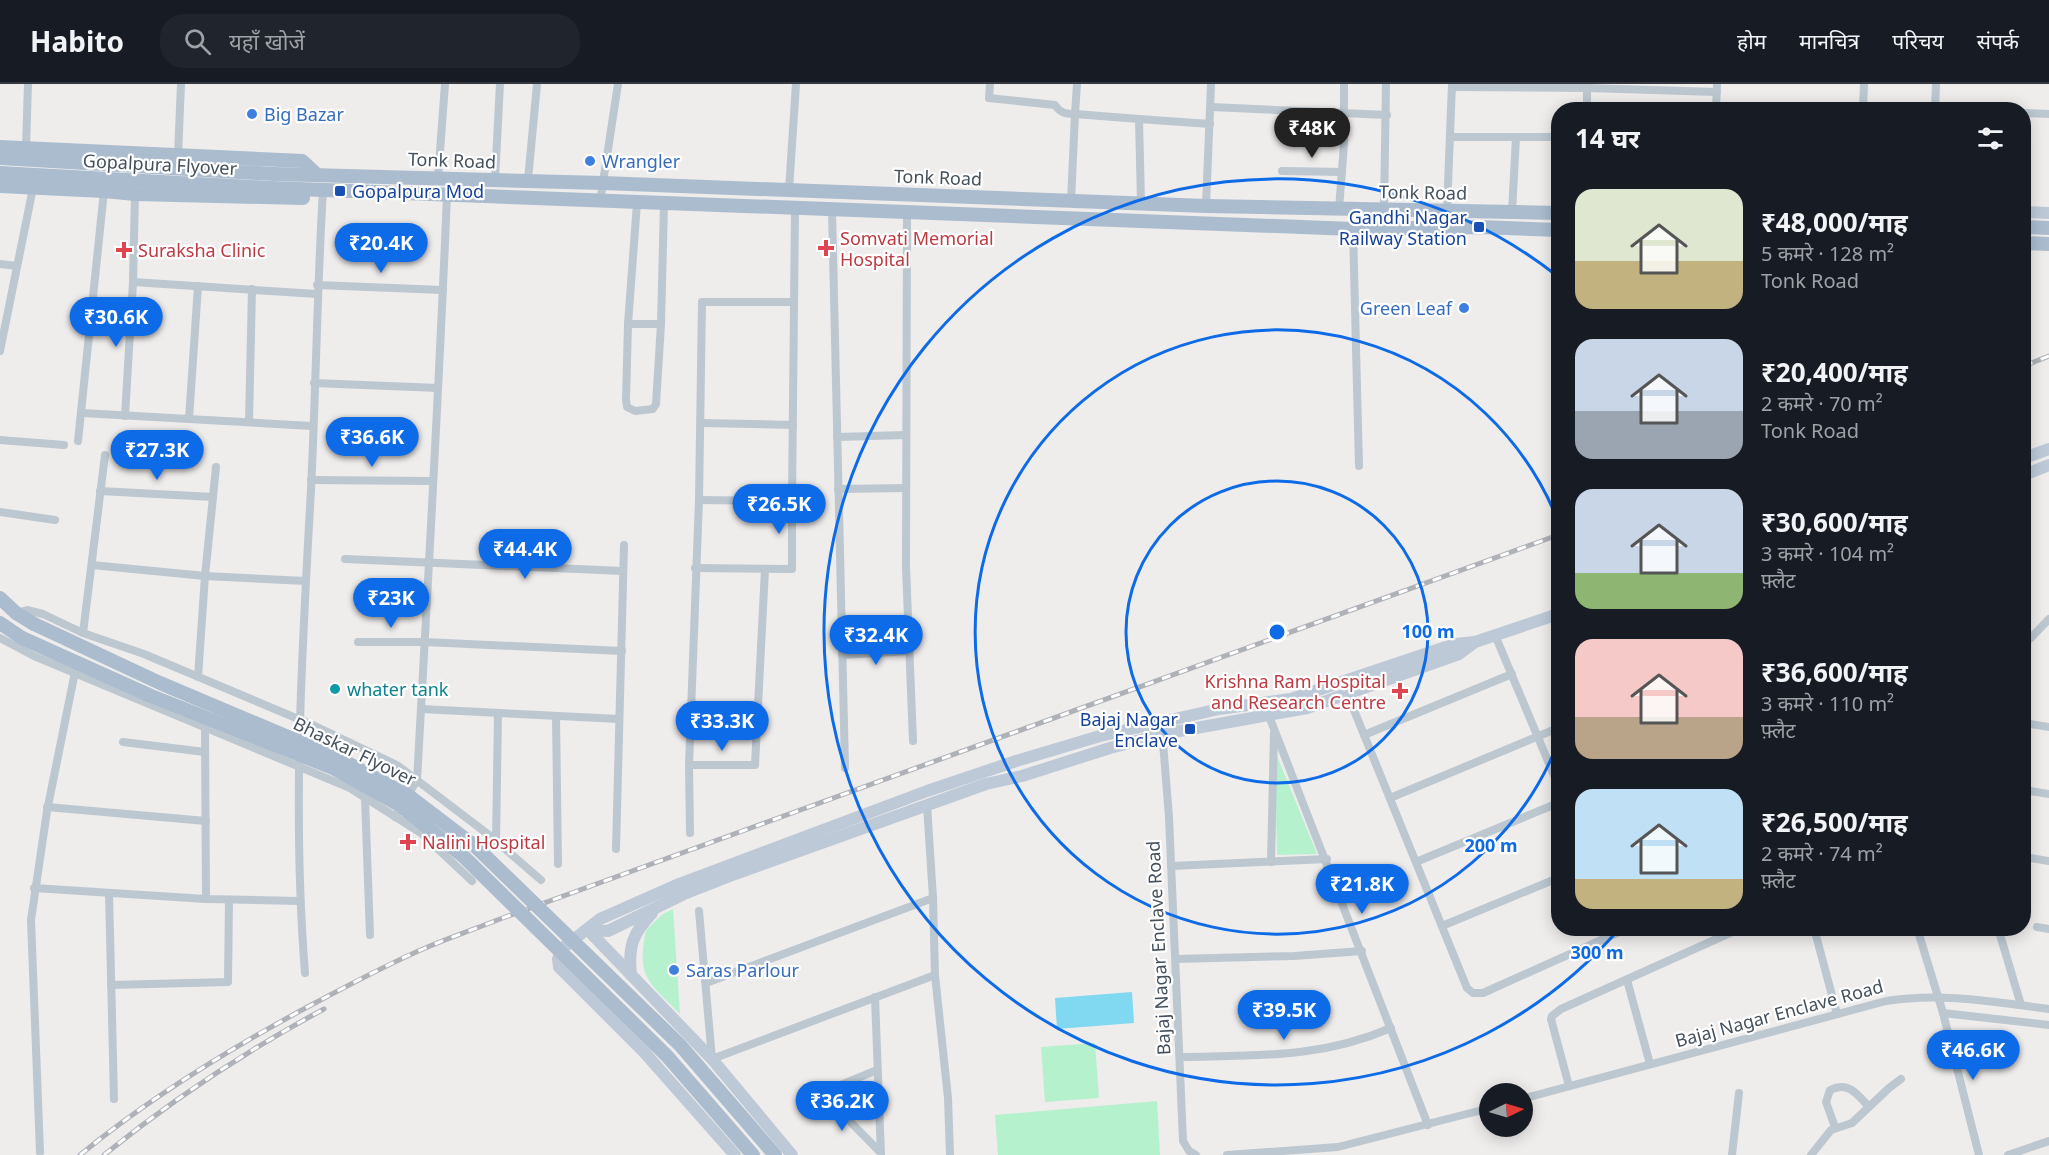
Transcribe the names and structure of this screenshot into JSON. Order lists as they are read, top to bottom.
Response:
{
  "streets": {
    "main road": ["Tonk Road", "Gopalpura Flyover", "Bhaskar Flyover"],
    "street": ["Bajaj Nagar Enclave Road"]
  },
  "crossings": [
    ["Tonk Road", "Gopalpura Flyover"]
  ],
  "places": {
    "other": [
      "Big Bazar",
      "Wrangler",
      "Green Leaf",
      "whater tank",
      "Saras Parlour"
    ],
    "transit": ["Gopalpura Mod", "Gandhi Nagar Railway Station", "Bajaj Nagar Enclave"],
    "health": [
      "Somvati Memorial Hospital",
      "Suraksha Clinic",
      "Krishna Ram Hospital and Research Centre",
      "Nalini Hospital"
    ]
  },
  "north": "right",
  "page": {
    "header": "Habito",
    "search": "यहाँ खोजें",
    "nav": [
      "होम",
      "मानचित्र",
      "परिचय",
      "संपर्क"
    ],
    "heading": "14 घर",
    "price": [
      "₹48K",
      "₹20.4K",
      "₹30.6K",
      "₹36.6K",
      "₹27.3K",
      "₹26.5K",
      "₹44.4K",
      "₹23K",
      "₹32.4K",
      "₹33.3K",
      "₹21.8K",
      "₹39.5K",
      "₹46.6K",
      "₹36.2K"
    ],
    "list": [
      {
        "name": "₹48,000/माह",
        "note": "5 कमरे · 128 m² · Tonk Road"
      },
      {
        "name": "₹20,400/माह",
        "note": "2 कमरे · 70 m² · Tonk Road"
      },
      {
        "name": "₹30,600/माह",
        "note": "3 कमरे · 104 m² · फ़्लैट"
      },
      {
        "name": "₹36,600/माह",
        "note": "3 कमरे · 110 m² · फ़्लैट"
      },
      {
        "name": "₹26,500/माह",
        "note": "2 कमरे · 74 m² · फ़्लैट"
      }
    ]
  },
  "rings": ["100 m", "200 m", "300 m"]
}
